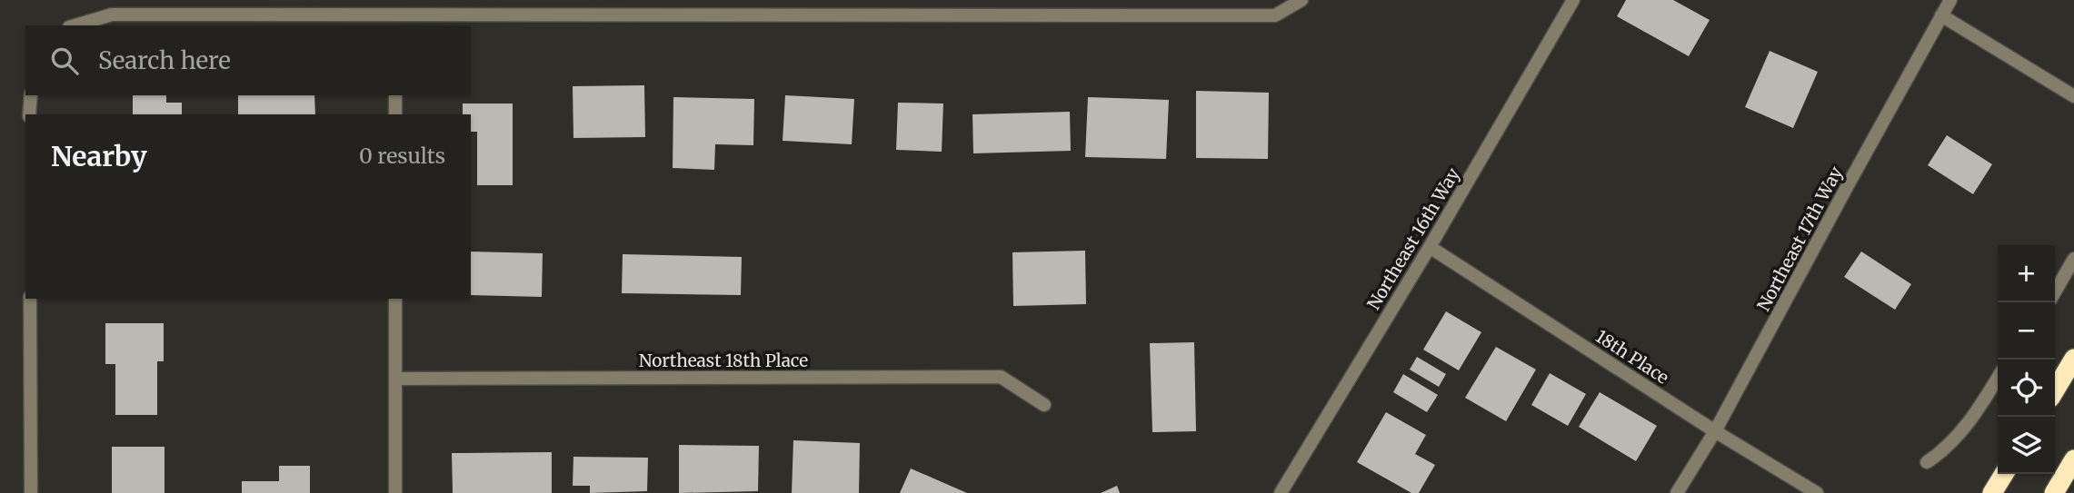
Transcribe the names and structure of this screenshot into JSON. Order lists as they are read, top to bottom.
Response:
{
  "streets": {
    "street": [
      "Northeast 16th Way",
      "Northeast 17th Way",
      "18th Place",
      "Northeast 18th Place"
    ]
  },
  "crossings": [
    ["Northeast 16th Way", "18th Place"],
    ["Northeast 17th Way", "18th Place"]
  ],
  "page": {
    "search": "Search here",
    "heading": ["Nearby", "0 results"],
    "map_buttons": ["+", "−"]
  }
}
